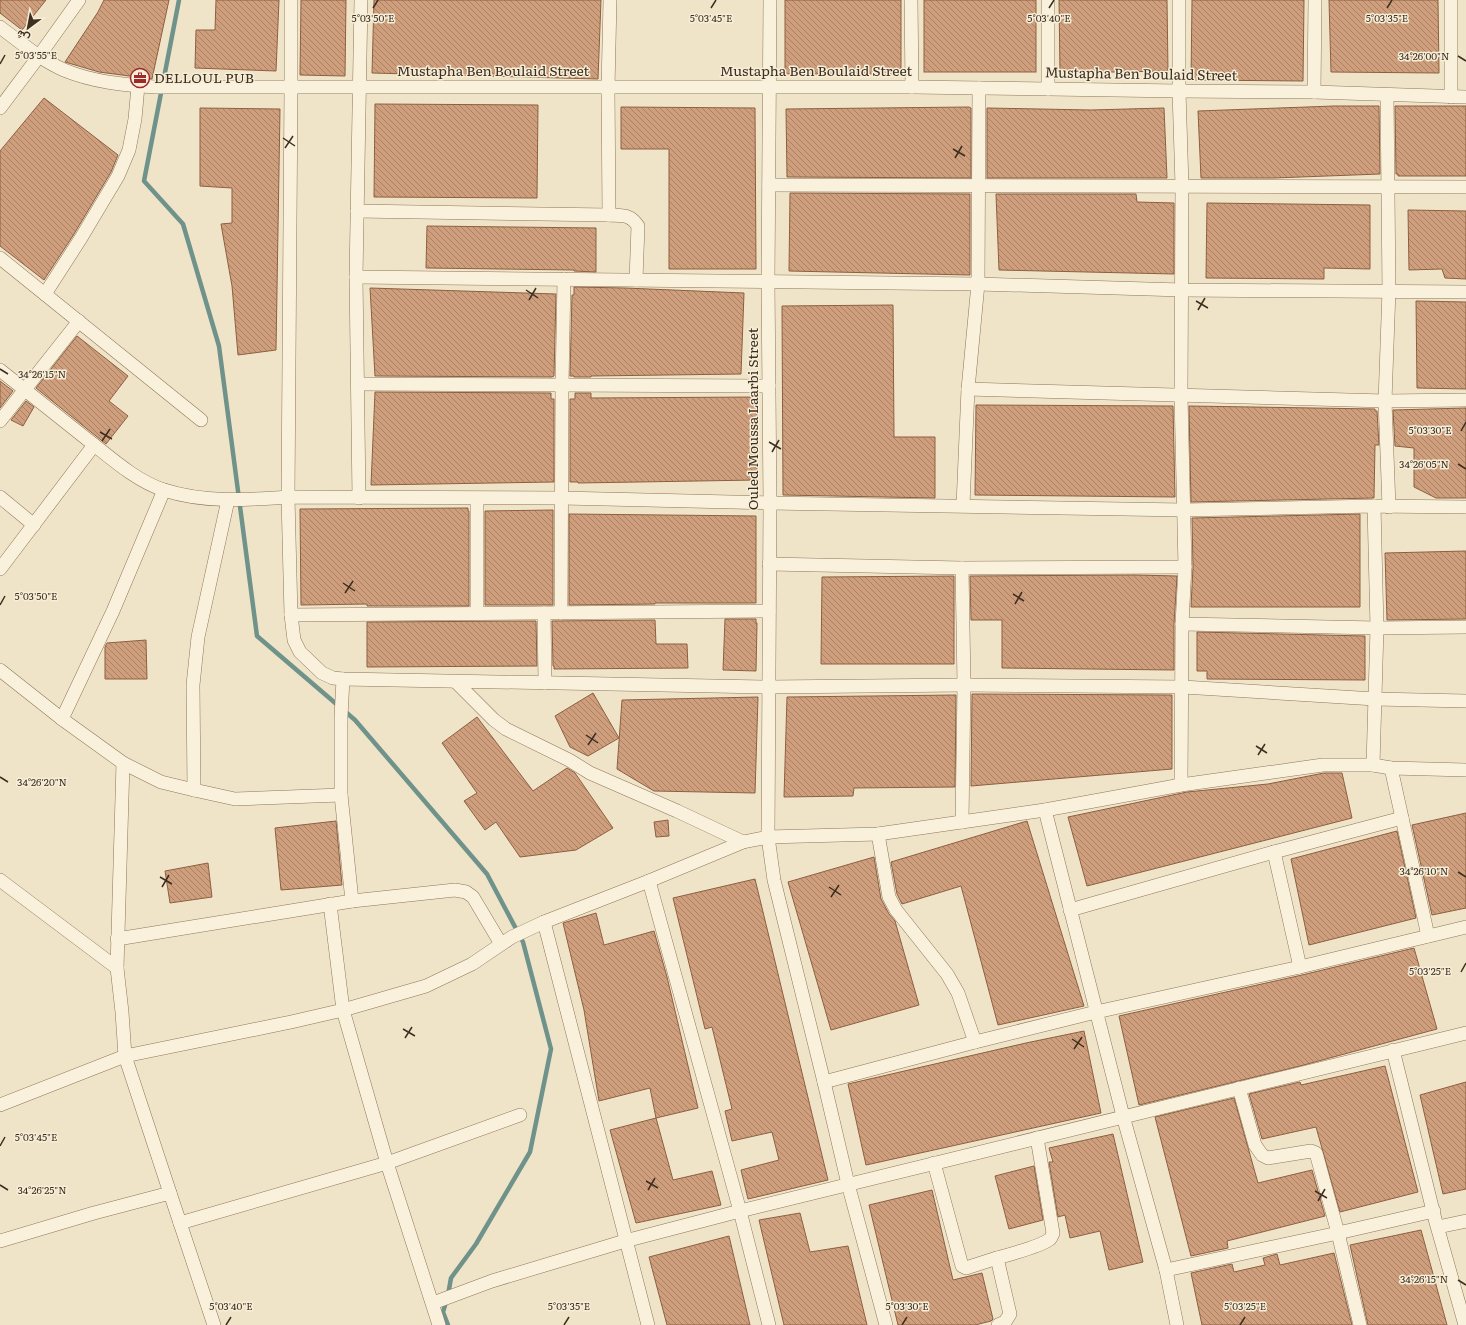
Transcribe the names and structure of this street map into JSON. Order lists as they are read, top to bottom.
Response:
{
  "streets": {
    "street": ["Mustapha Ben Boulaid Street", "Ouled Moussa Laarbi Street"]
  },
  "crossings": [
    ["Mustapha Ben Boulaid Street", "Ouled Moussa Laarbi Street"]
  ],
  "places": {
    "office": ["DELLOUL PUB"]
  },
  "north": "bottom left",
  "coordinates": [
    "5°03'50\"E",
    "5°03'45\"E",
    "5°03'40\"E",
    "5°03'35\"E",
    "5°03'55\"E",
    "34°26'00\"N",
    "34°26'15\"N",
    "5°03'30\"E",
    "34°26'05\"N",
    "34°26'20\"N",
    "34°26'10\"N",
    "5°03'25\"E",
    "34°26'25\"N"
  ]
}
